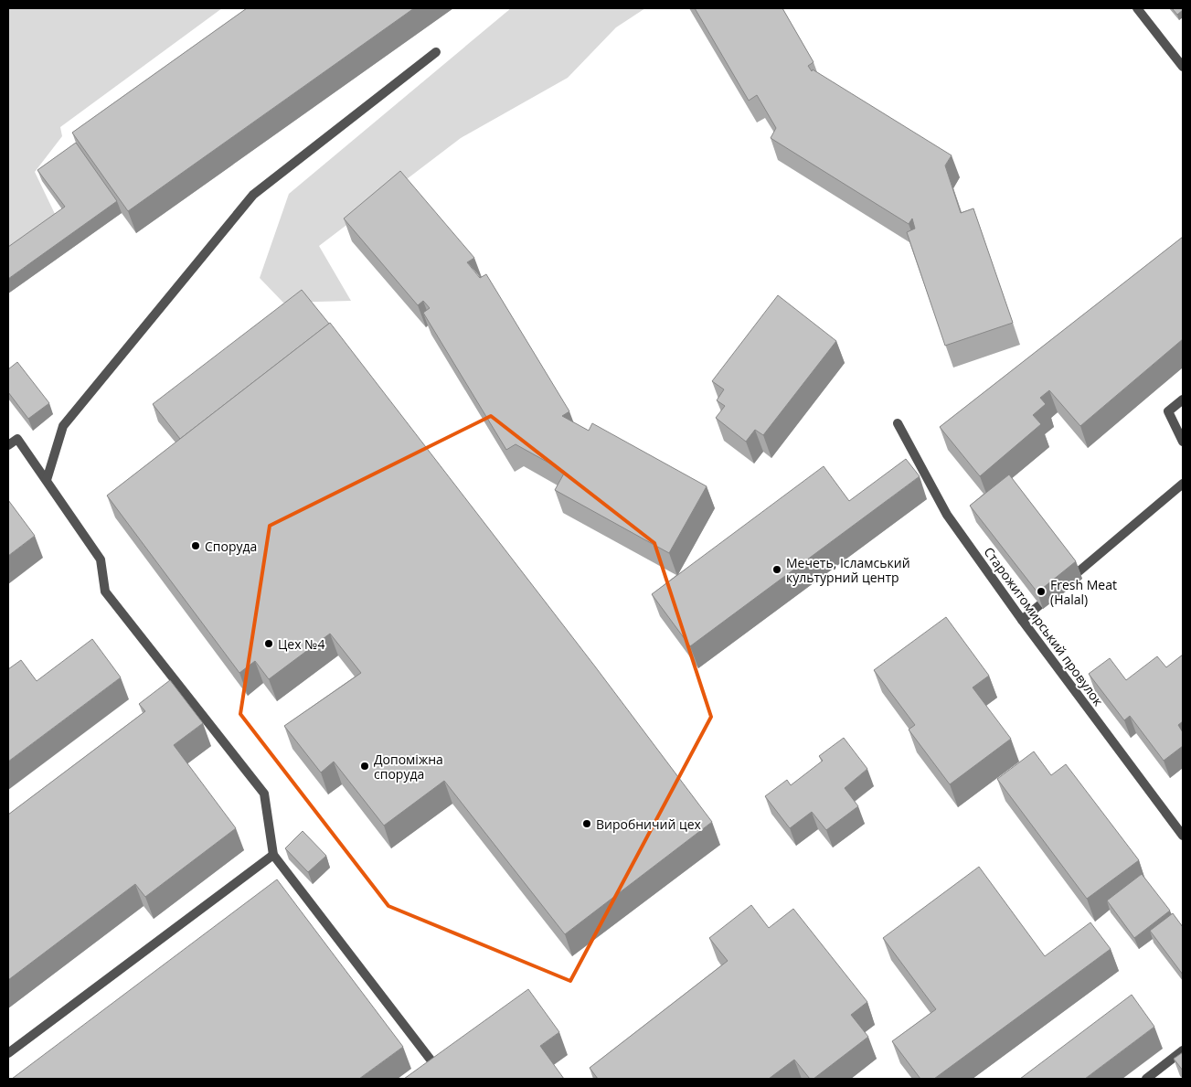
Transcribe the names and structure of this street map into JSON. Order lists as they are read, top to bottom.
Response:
{
  "streets": {
    "street": ["Старожитомирський провулок"]
  },
  "places": [
    "Споруда",
    "Мечеть, Ісламський культурний центр",
    "Fresh Meat (Halal)",
    "Цех №4",
    "Допоміжна споруда",
    "Виробничий цех"
  ]
}
